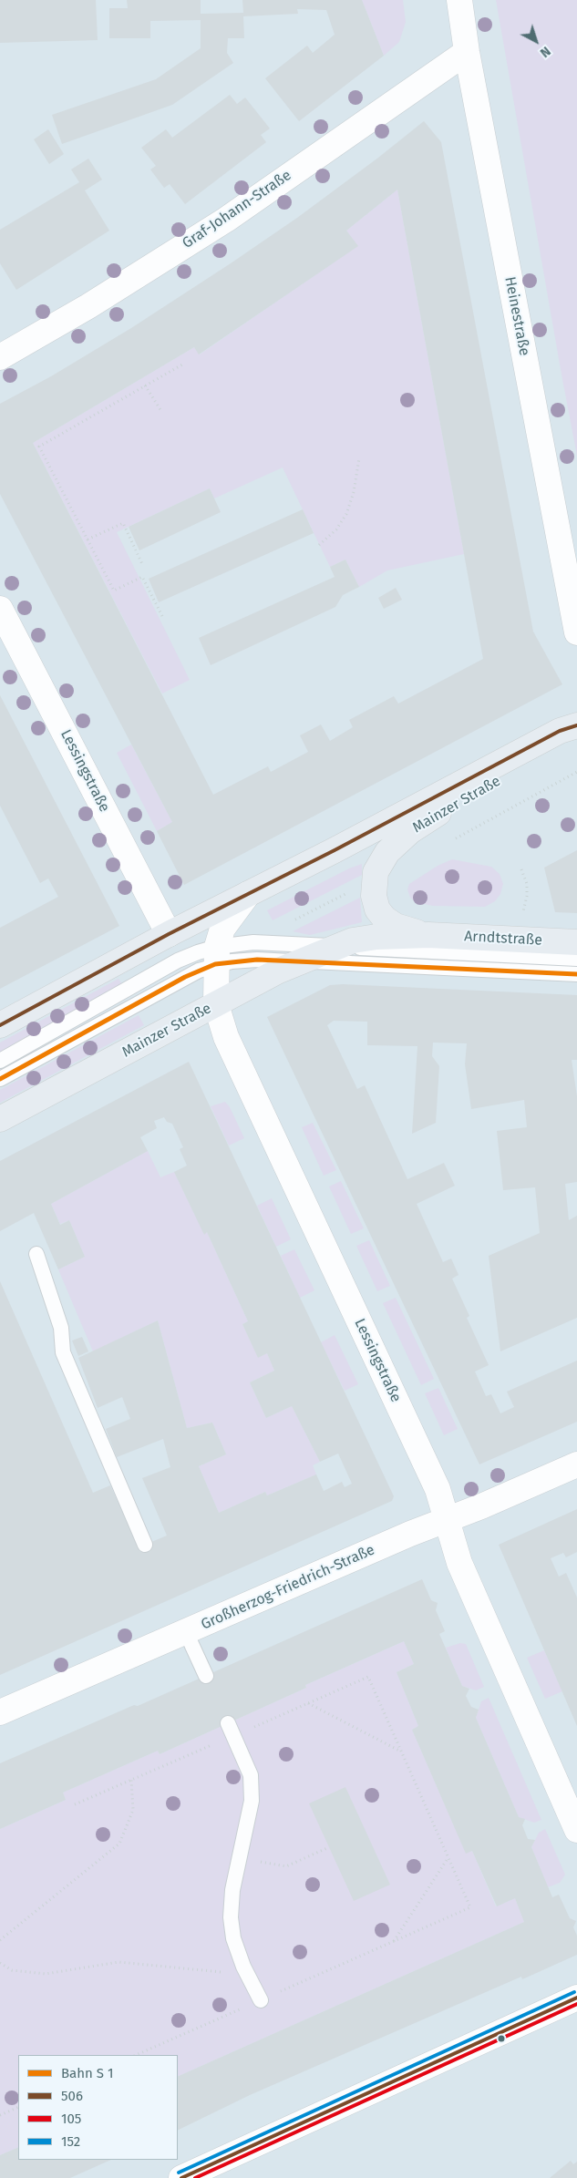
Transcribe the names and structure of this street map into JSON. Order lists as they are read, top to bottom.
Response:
{
  "streets": {
    "main road": ["Mainzer Straße", "Arndtstraße"],
    "street": [
      "Graf-Johann-Straße",
      "Heinestraße",
      "Lessingstraße",
      "Großherzog-Friedrich-Straße"
    ]
  },
  "crossings": [
    ["Graf-Johann-Straße", "Heinestraße"],
    ["Lessingstraße", "Mainzer Straße"],
    ["Lessingstraße", "Großherzog-Friedrich-Straße"],
    ["Mainzer Straße", "Arndtstraße"]
  ],
  "lines": ["transit line 506", "transit line 152", "transit line 105"],
  "legend": [
    "Bahn S 1",
    "506",
    "105",
    "152"
  ],
  "north": "bottom right"
}
